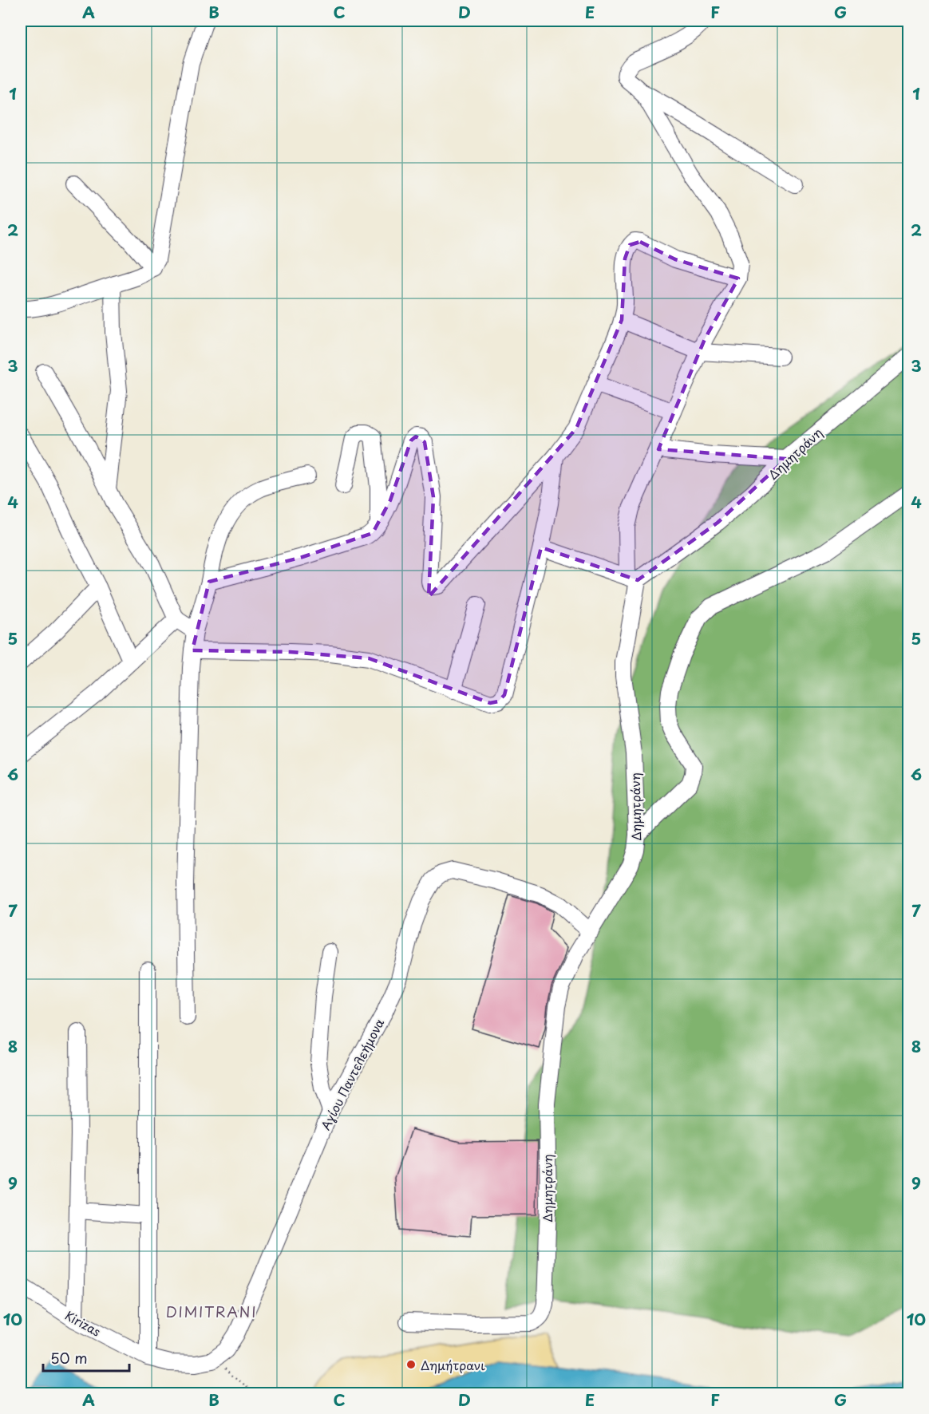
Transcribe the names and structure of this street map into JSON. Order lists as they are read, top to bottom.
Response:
{
  "streets": {
    "street": ["Δημητράνη", "Αγίου Παντελεήμονα", "Kirizas"]
  },
  "crossings": [
    ["Δημητράνη", "Αγίου Παντελεήμονα"]
  ],
  "districts": ["DIMITRANI"],
  "places": ["Δημήτρανι"],
  "scale_bar": "50 m",
  "grid": {
    "columns": [
      "A",
      "B",
      "C",
      "D",
      "E",
      "F",
      "G"
    ],
    "rows": [
      "1",
      "2",
      "3",
      "4",
      "5",
      "6",
      "7",
      "8",
      "9",
      "10"
    ]
  }
}
